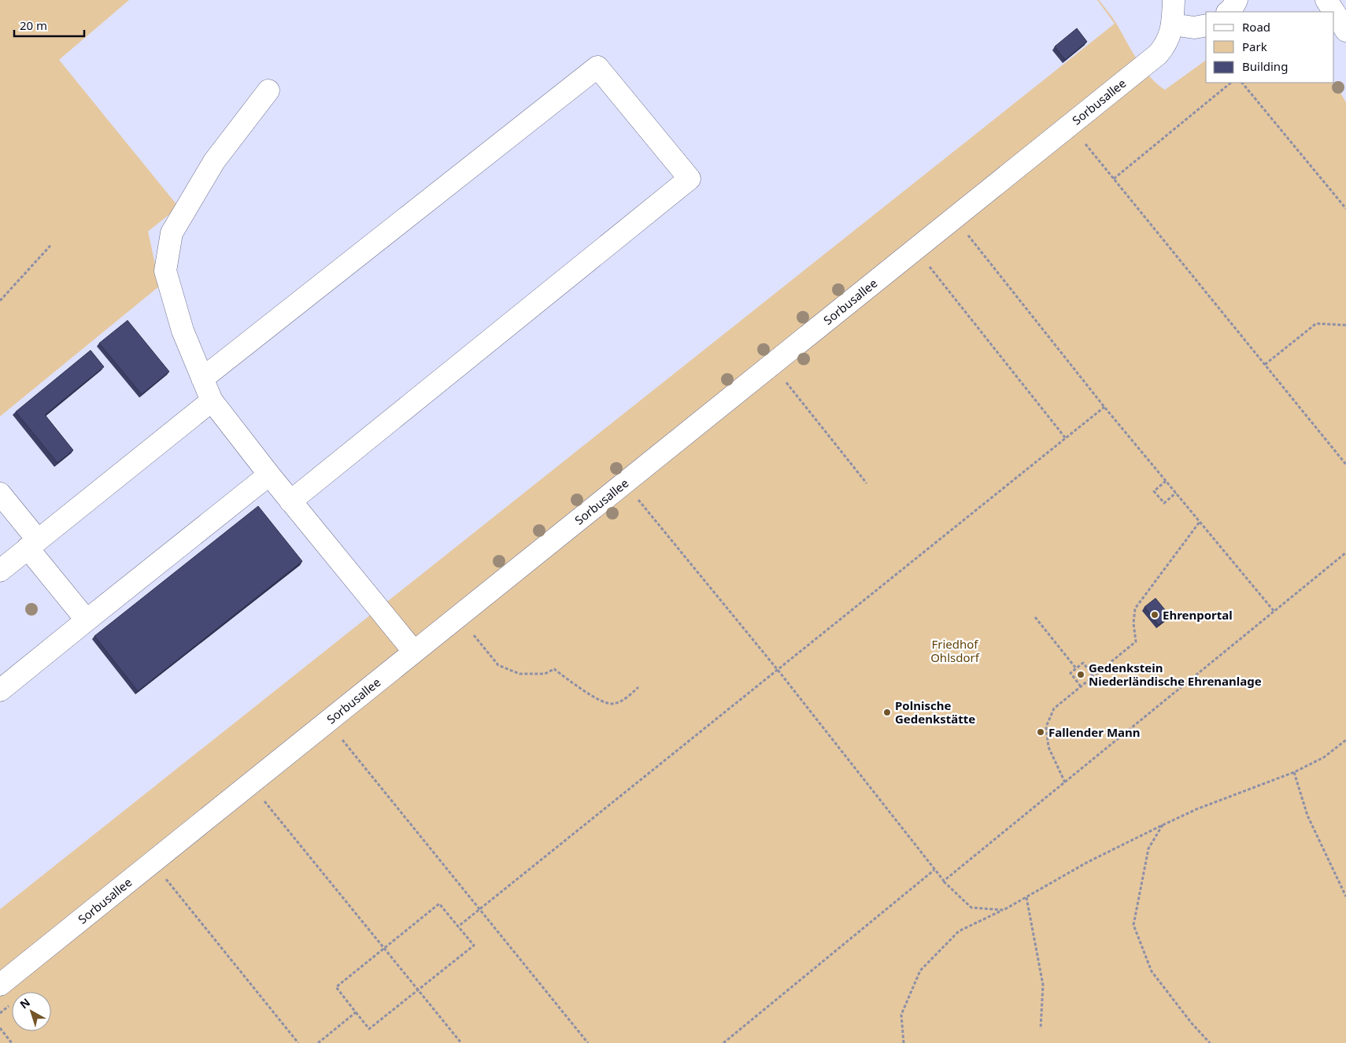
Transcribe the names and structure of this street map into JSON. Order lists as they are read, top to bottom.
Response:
{
  "streets": {
    "street": ["Sorbusallee"]
  },
  "parks": ["Friedhof Ohlsdorf"],
  "places": [
    "Ehrenportal",
    "Gedenkstein Niederländische Ehrenanlage",
    "Polnische Gedenkstätte",
    "Fallender Mann"
  ],
  "legend": ["Road", "Park", "Building"],
  "scale_bar": "20 m",
  "north": "top left"
}
